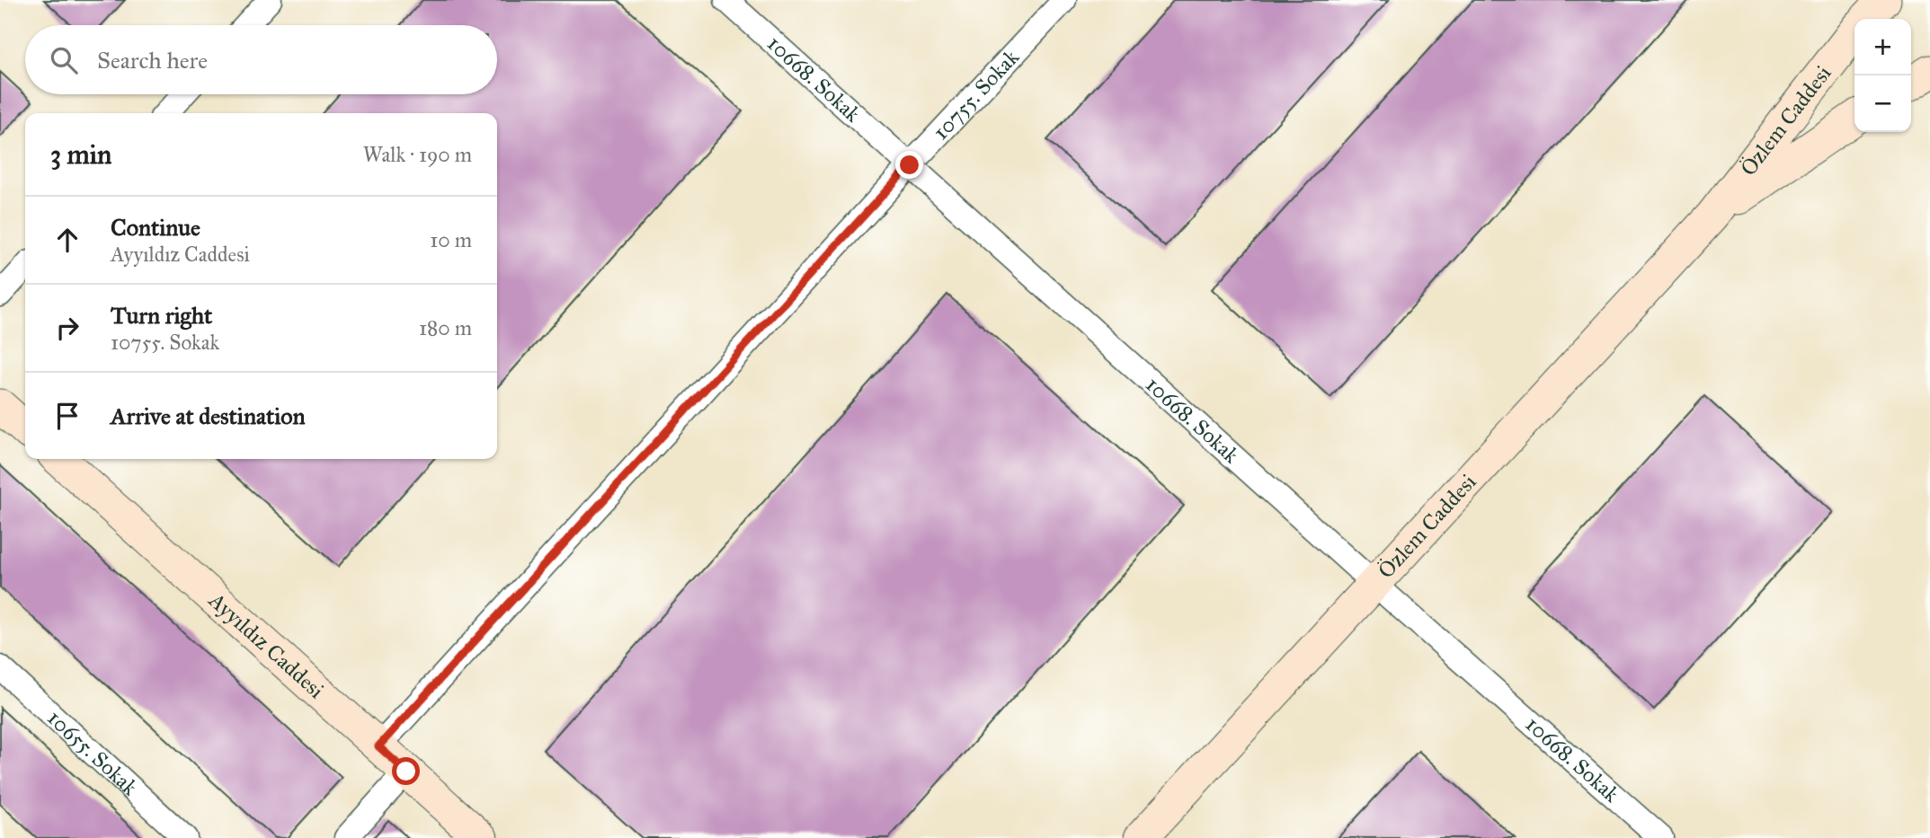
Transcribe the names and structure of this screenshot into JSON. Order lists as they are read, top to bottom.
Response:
{
  "streets": {
    "street": [
      "10668. Sokak",
      "10755. Sokak",
      "Özlem Caddesi",
      "Ayyıldız Caddesi",
      "10655. Sokak"
    ]
  },
  "crossings": [
    ["10668. Sokak", "10755. Sokak"],
    ["10668. Sokak", "Özlem Caddesi"],
    ["10755. Sokak", "Ayyıldız Caddesi"]
  ],
  "page": {
    "map_buttons": ["+", "−"],
    "search": "Search here",
    "heading": ["3 min", "Walk · 190 m"],
    "list": [
      ["Continue", "Ayyıldız Caddesi", "10 m"],
      ["Turn right", "10755. Sokak", "180 m"],
      "Arrive at destination"
    ]
  }
}
